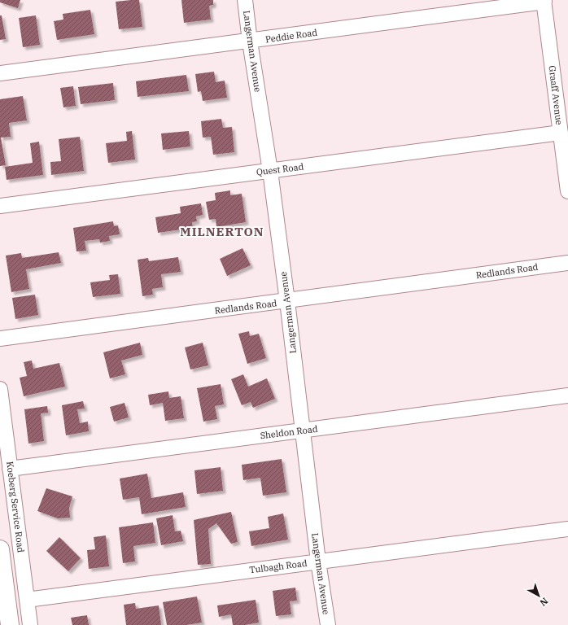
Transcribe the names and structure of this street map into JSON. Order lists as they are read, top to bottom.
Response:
{
  "streets": {
    "street": [
      "Peddie Road",
      "Langerman Avenue",
      "Graaff Avenue",
      "Quest Road",
      "Redlands Road",
      "Sheldon Road",
      "Koeberg Service Road",
      "Tulbagh Road"
    ]
  },
  "crossings": [
    ["Peddie Road", "Langerman Avenue"],
    ["Peddie Road", "Graaff Avenue"],
    ["Langerman Avenue", "Quest Road"],
    ["Langerman Avenue", "Redlands Road"],
    ["Langerman Avenue", "Sheldon Road"],
    ["Langerman Avenue", "Tulbagh Road"],
    ["Graaff Avenue", "Quest Road"],
    ["Sheldon Road", "Koeberg Service Road"],
    ["Koeberg Service Road", "Tulbagh Road"]
  ],
  "districts": ["MILNERTON"],
  "north": "bottom right"
}
